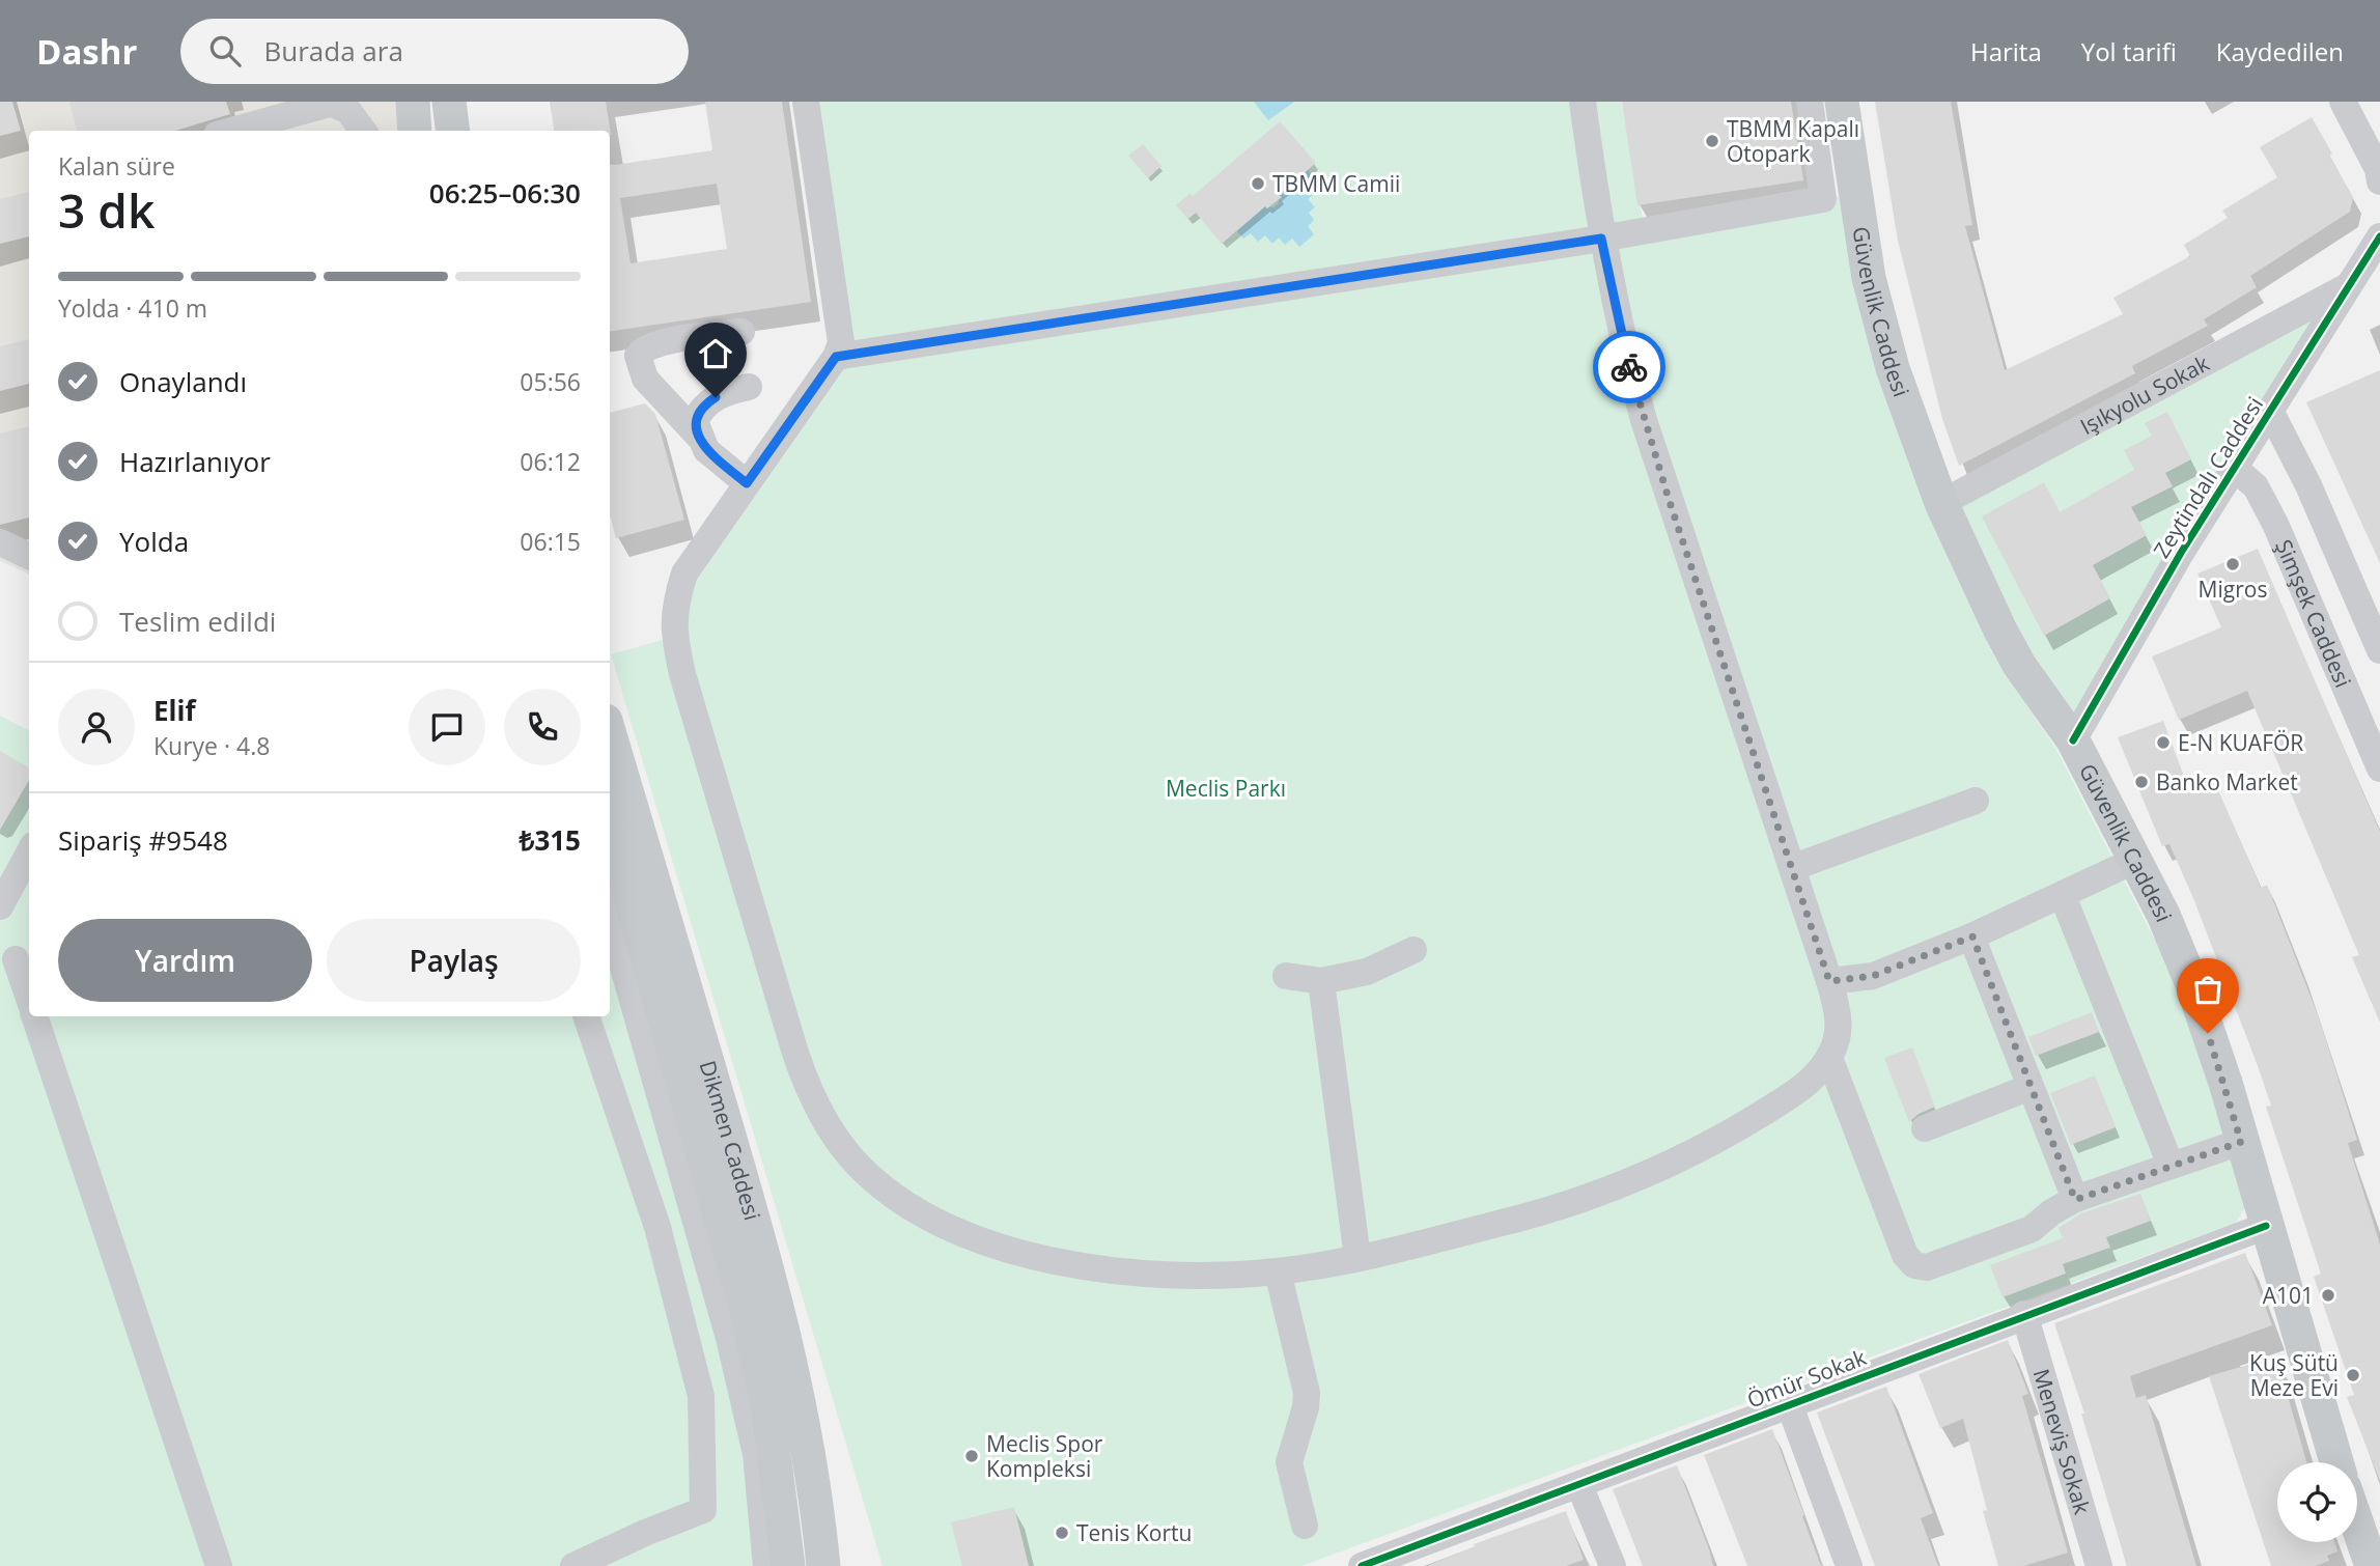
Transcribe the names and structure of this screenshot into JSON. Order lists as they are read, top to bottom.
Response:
{
  "streets": {
    "main road": ["Güvenlik Caddesi", "Dikmen Caddesi"],
    "street": [
      "Işıkyolu Sokak",
      "Zeytindalı Caddesi",
      "Şimşek Caddesi",
      "Ömür Sokak",
      "Meneviş Sokak"
    ]
  },
  "crossings": [
    ["Güvenlik Caddesi", "Işıkyolu Sokak"],
    ["Güvenlik Caddesi", "Zeytindalı Caddesi"],
    ["Güvenlik Caddesi", "Ömür Sokak"],
    ["Işıkyolu Sokak", "Zeytindalı Caddesi"],
    ["Zeytindalı Caddesi", "Şimşek Caddesi"],
    ["Ömür Sokak", "Meneviş Sokak"]
  ],
  "parks": ["Meclis Parkı"],
  "places": [
    "TBMM Kapalı Otopark",
    "TBMM Camii",
    "Migros",
    "E-N KUAFÖR",
    "Banko Market",
    "A101",
    "Kuş Sütü Meze Evi",
    "Meclis Spor Kompleksi",
    "Tenis Kortu"
  ],
  "page": {
    "header": "Dashr",
    "search": "Burada ara",
    "nav": ["Harita", "Yol tarifi", "Kaydedilen"],
    "heading": ["3 dk", "Kalan süre", "06:25–06:30"],
    "panel": [
      "Elif",
      "Kurye · 4.8",
      "Sipariş #9548",
      "₺315"
    ],
    "bar": "Yolda · 410 m",
    "list": [
      ["Onaylandı", "05:56"],
      ["Hazırlanıyor", "06:12"],
      ["Yolda", "06:15"],
      "Teslim edildi"
    ],
    "buttons": ["Yardım", "Paylaş"]
  }
}
